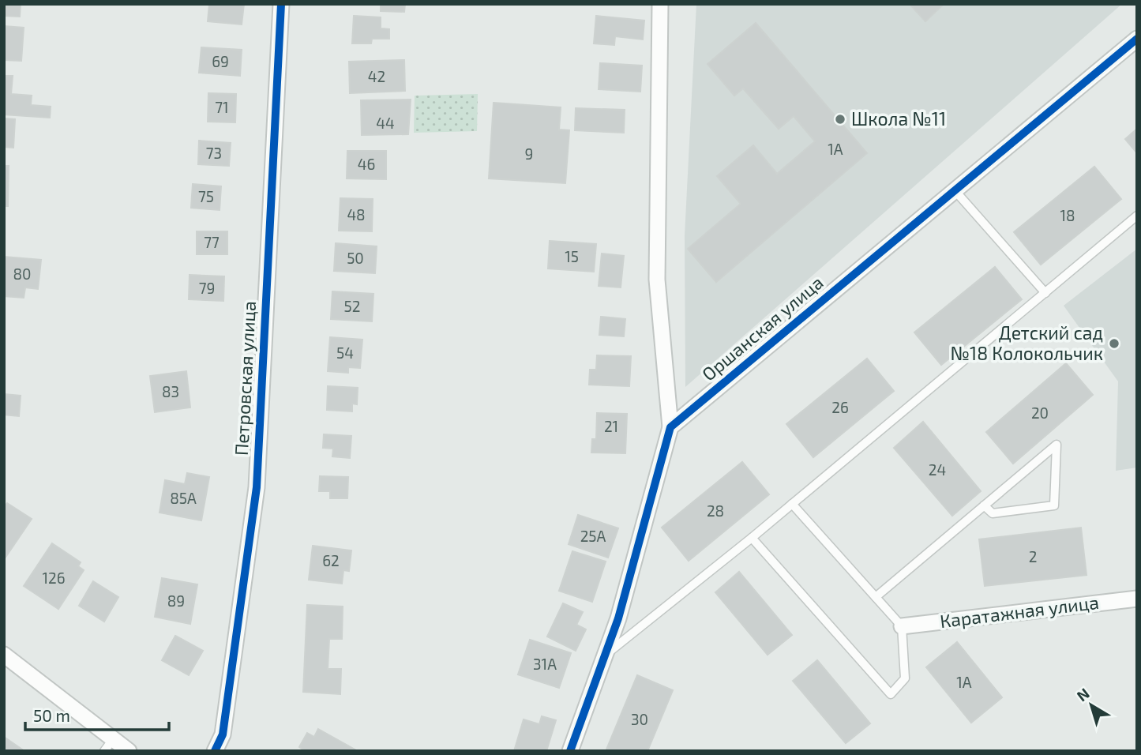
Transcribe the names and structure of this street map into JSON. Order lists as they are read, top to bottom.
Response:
{
  "streets": {
    "street": ["Оршанская улица", "Петровская улица", "Каратажная улица"]
  },
  "places": ["Школа №11", "Детский сад №18 Колокольчик"],
  "house_numbers": [
    "69",
    "42",
    "71",
    "44",
    "1А",
    "73",
    "9",
    "46",
    "75",
    "48",
    "18",
    "77",
    "15",
    "50",
    "80",
    "79",
    "52",
    "54",
    "83",
    "26",
    "20",
    "21",
    "24",
    "85А",
    "28",
    "25А",
    "2",
    "62",
    "126",
    "89",
    "31А",
    "1А",
    "30"
  ],
  "scale_bar": "50 m",
  "north": "top left"
}
